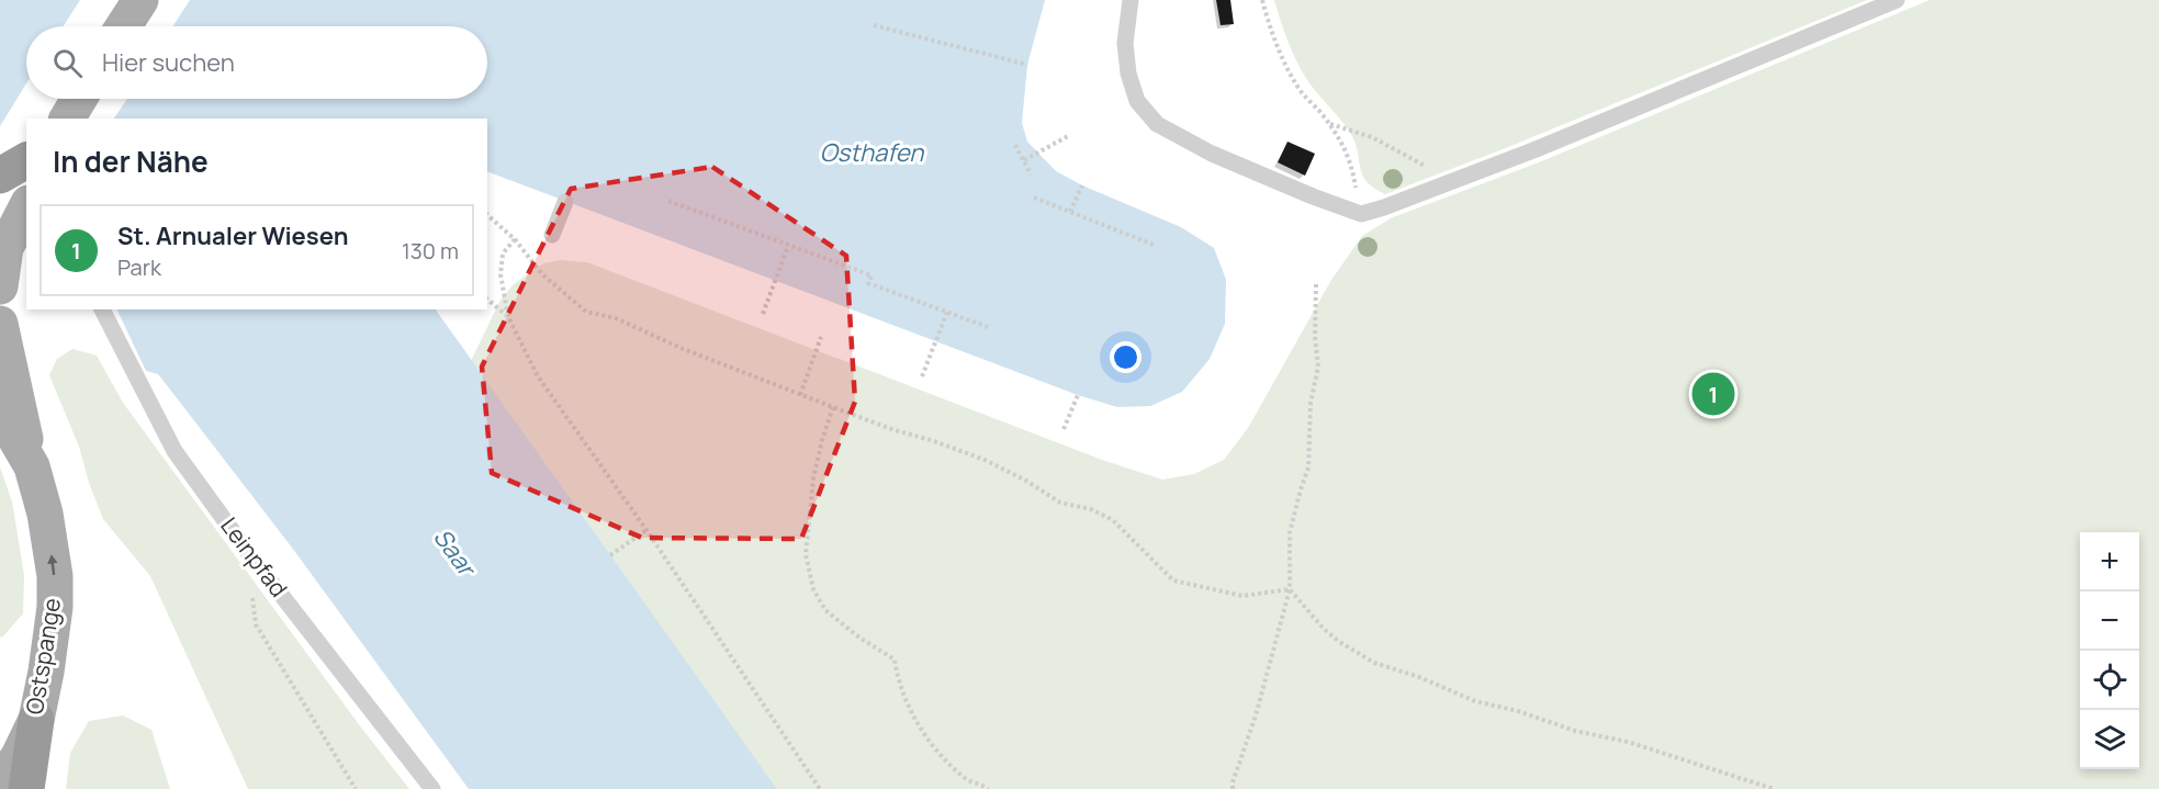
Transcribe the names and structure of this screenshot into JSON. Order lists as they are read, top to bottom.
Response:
{
  "streets": {
    "main road": ["Ostspange"],
    "lane": ["Leinpfad"]
  },
  "one_way": ["Ostspange"],
  "water": ["Osthafen", "Saar"],
  "page": {
    "search": "Hier suchen",
    "heading": "In der Nähe",
    "list": [
      {
        "mark": "1",
        "name": "St. Arnualer Wiesen",
        "note": "Park",
        "value": "130 m"
      }
    ],
    "pins": "1",
    "map_buttons": ["+", "−"]
  }
}
